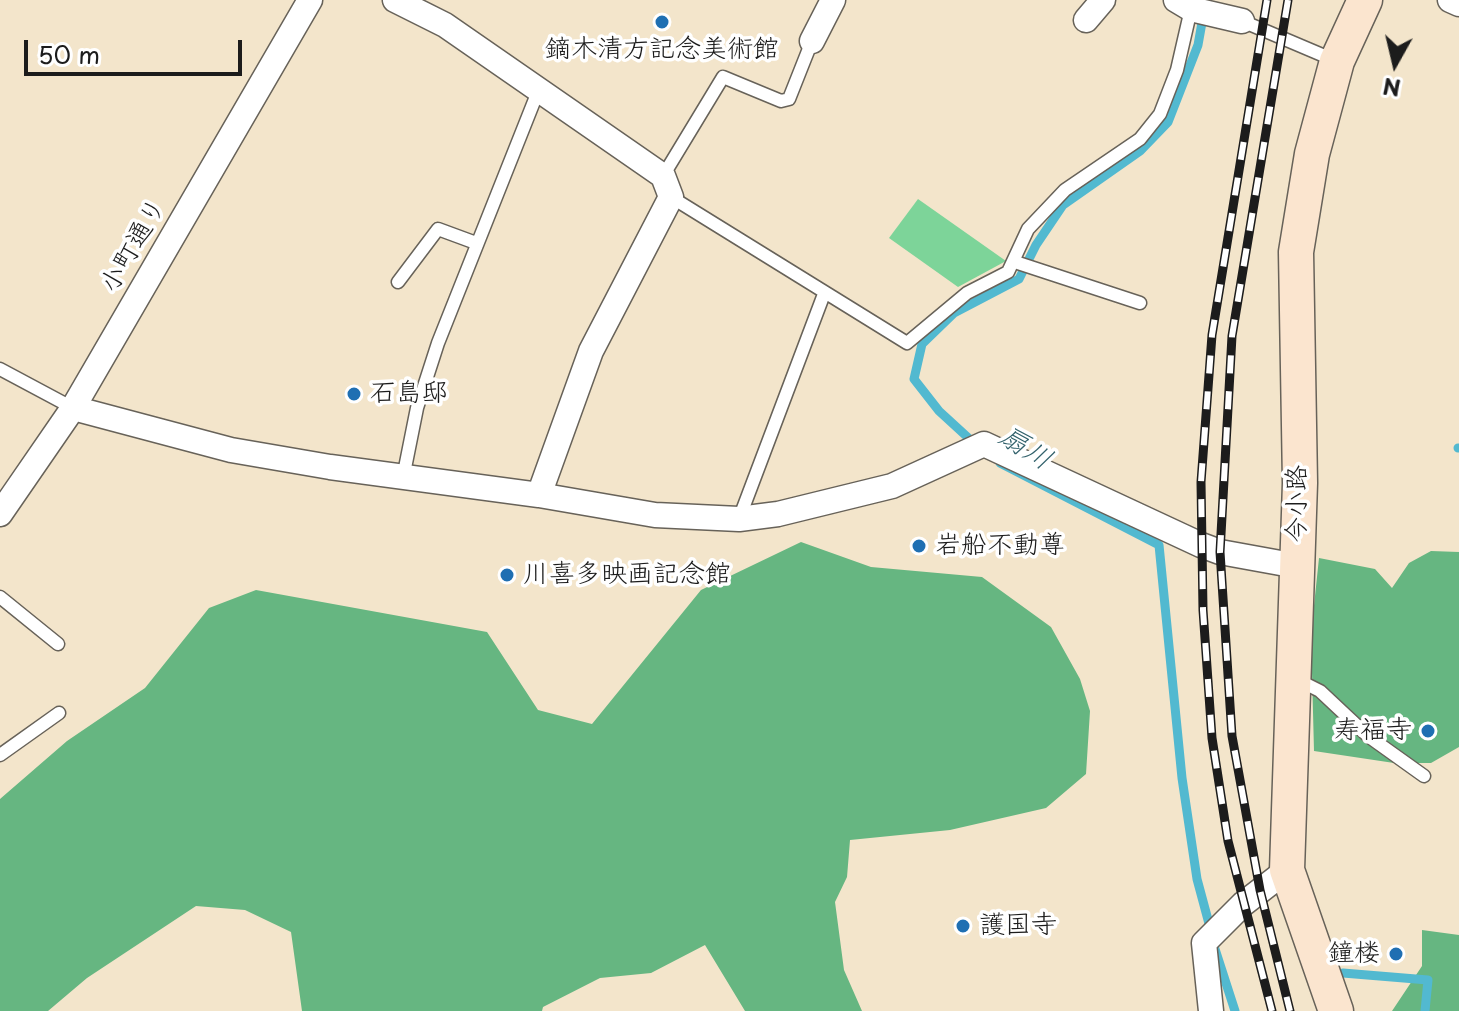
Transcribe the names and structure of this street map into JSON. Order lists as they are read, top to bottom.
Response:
{
  "streets": {
    "street": ["小町通り", "今小路"]
  },
  "water": ["扇川"],
  "places": [
    "鏑木清方記念美術館",
    "石島邸",
    "岩船不動尊",
    "川喜多映画記念館",
    "寿福寺",
    "護国寺",
    "鐘楼"
  ],
  "scale_bar": "50 m",
  "north": "bottom"
}
